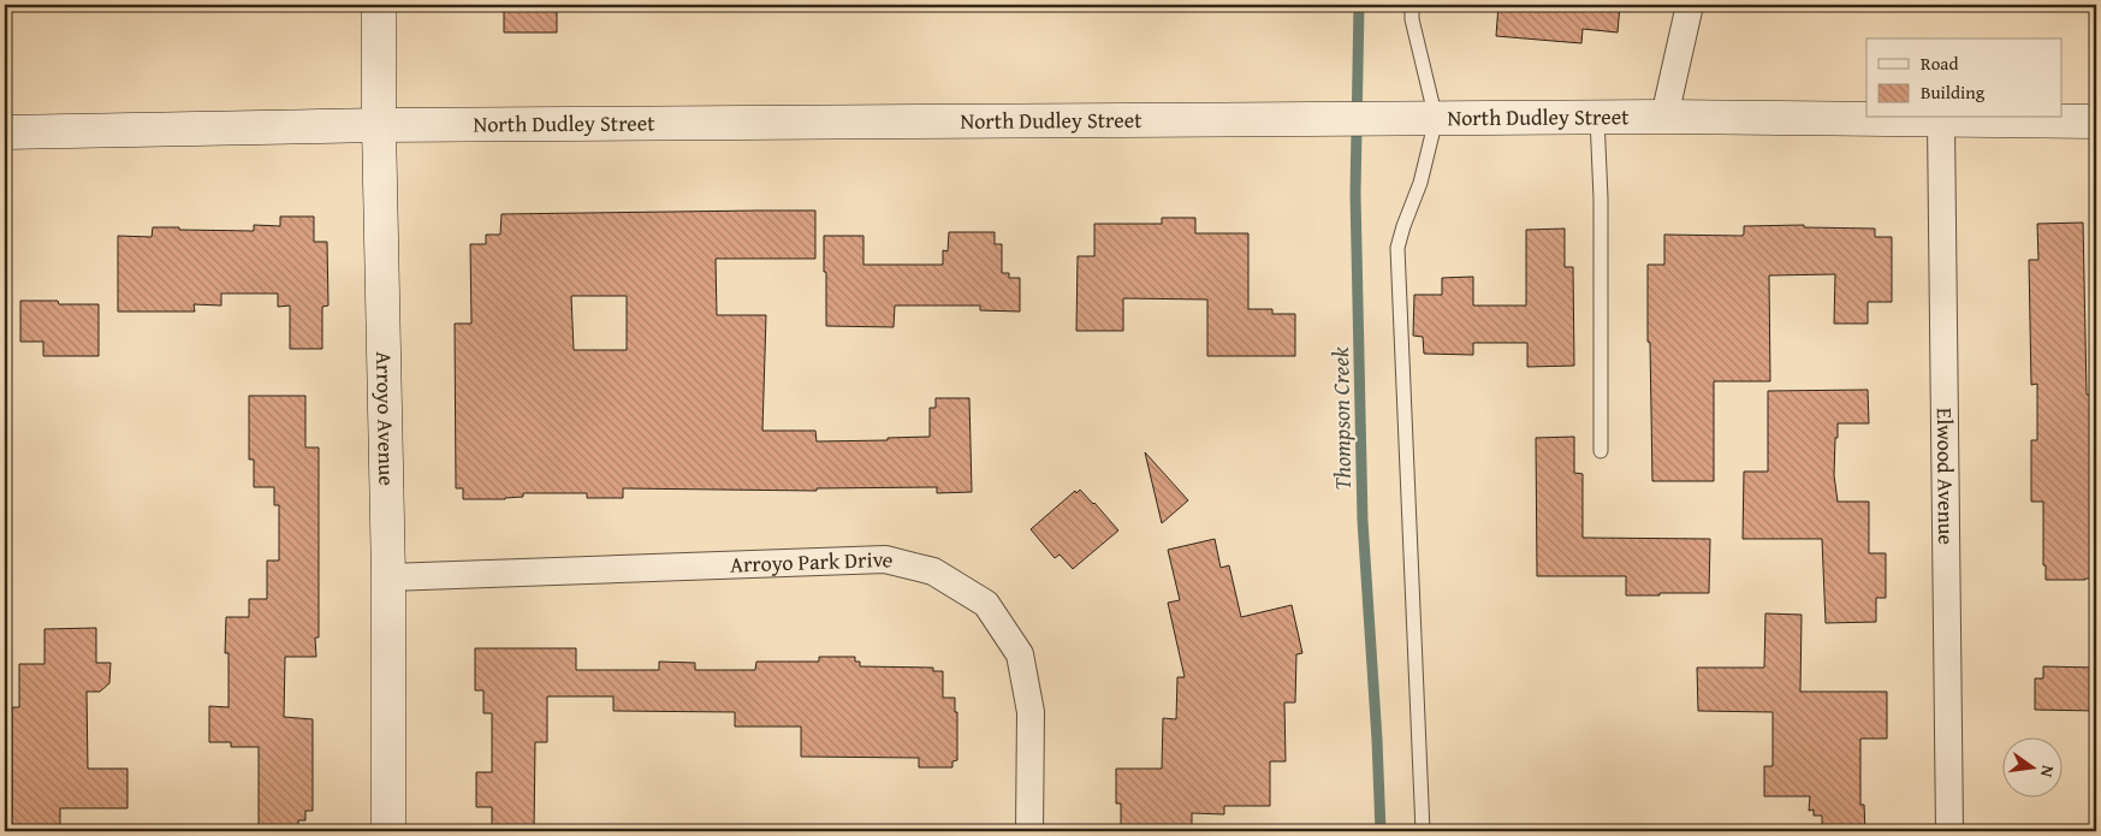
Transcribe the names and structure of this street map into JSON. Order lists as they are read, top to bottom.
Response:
{
  "streets": {
    "street": [
      "North Dudley Street",
      "Arroyo Avenue",
      "Elwood Avenue",
      "Arroyo Park Drive"
    ]
  },
  "crossings": [
    ["North Dudley Street", "Arroyo Avenue"],
    ["North Dudley Street", "Elwood Avenue"],
    ["Arroyo Avenue", "Arroyo Park Drive"]
  ],
  "water": ["Thompson Creek"],
  "legend": ["Road", "Building"],
  "north": "right"
}
